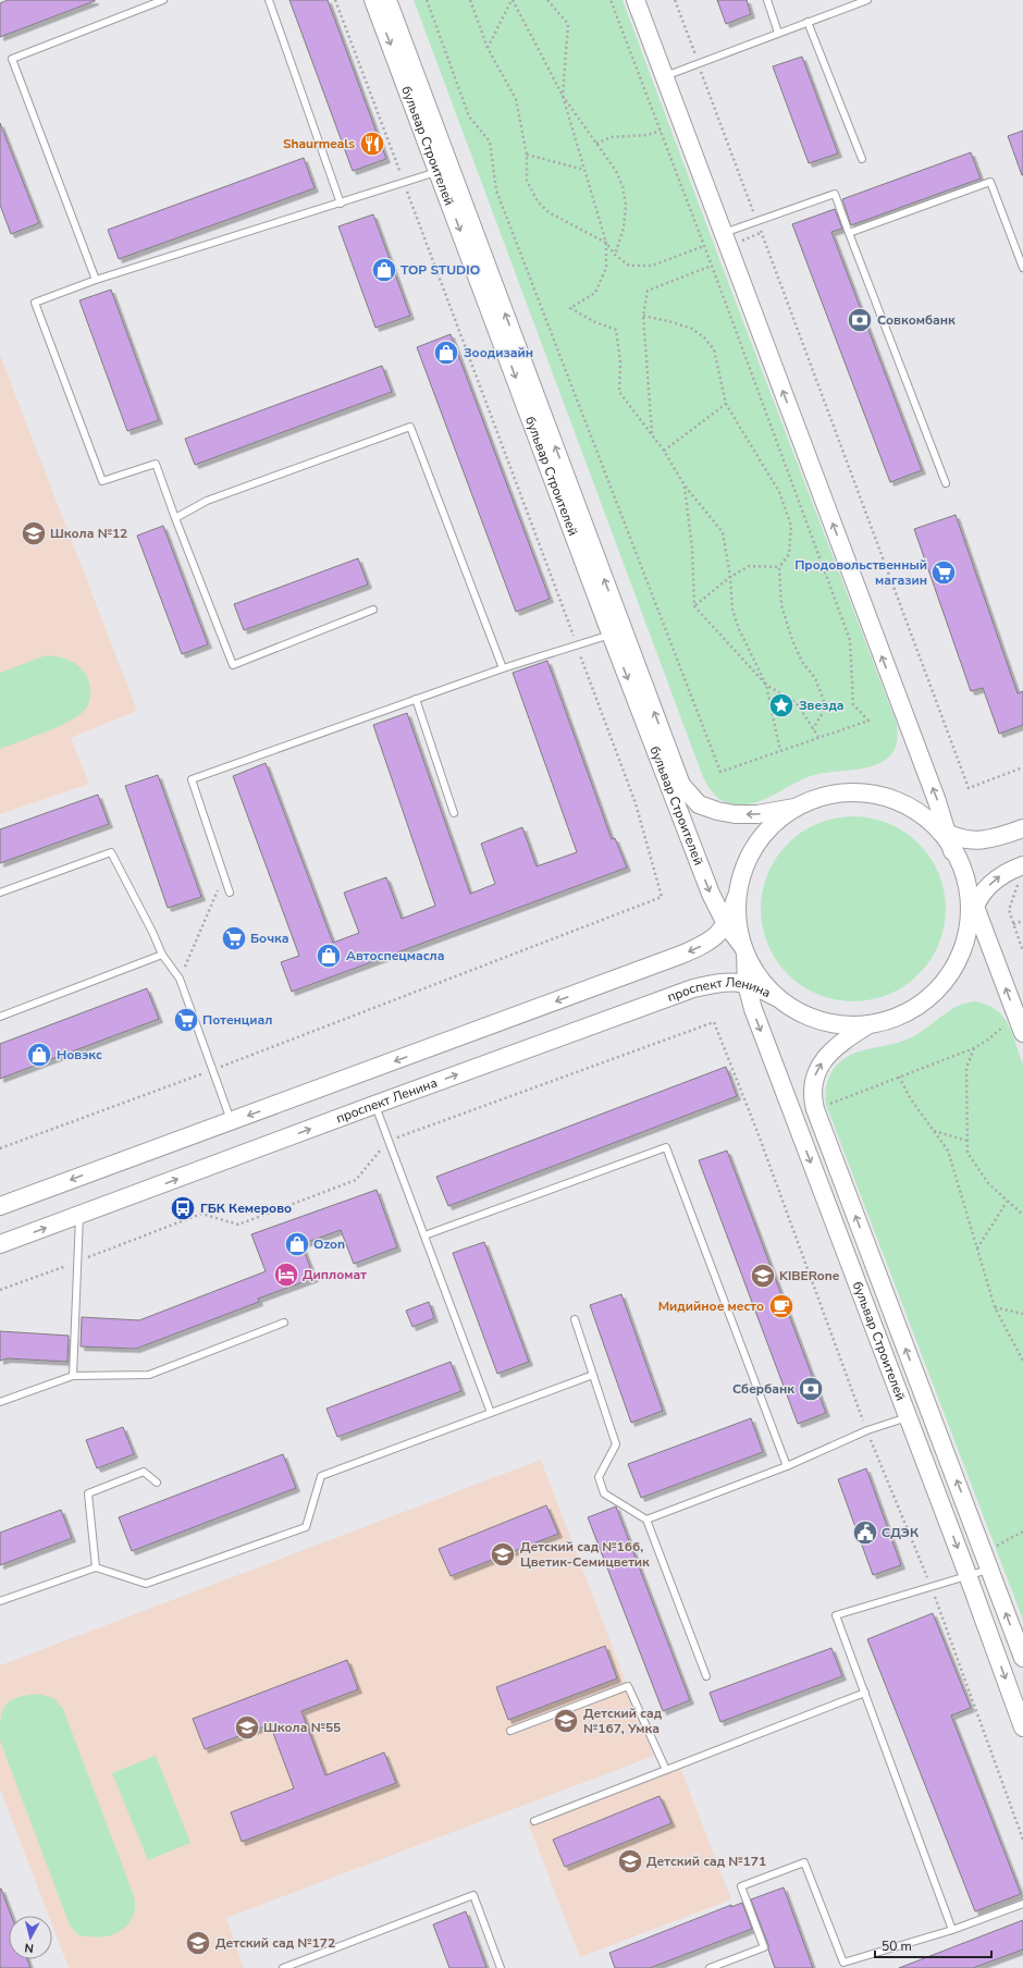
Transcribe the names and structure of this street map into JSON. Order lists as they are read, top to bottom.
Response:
{
  "streets": {
    "main road": ["бульвар Строителей", "проспект Ленина"]
  },
  "crossings": [
    ["бульвар Строителей", "проспект Ленина"]
  ],
  "places": {
    "restaurant": ["Shaurmeals"],
    "shop": [
      "TOP STUDIO",
      "Зоодизайн",
      "Автоспецмасла",
      "Новэкс",
      "Ozon"
    ],
    "bank": ["Совкомбанк", "Сбербанк"],
    "school or university": [
      "Школа №12",
      "KIBERone",
      "Детский сад №166, Цветик-Семицветик",
      "Детский сад №167, Умка",
      "Школа №55",
      "Детский сад №171",
      "Детский сад №172"
    ],
    "supermarket": ["Продовольственный магазин", "Бочка", "Потенциал"],
    "place": ["Звезда"],
    "bus stop": ["ГБК Кемерово"],
    "hotel": ["Дипломат"],
    "cafe": ["Мидийное место"],
    "public building": ["СДЭК"]
  },
  "scale_bar": "50 m",
  "north": "bottom"
}
